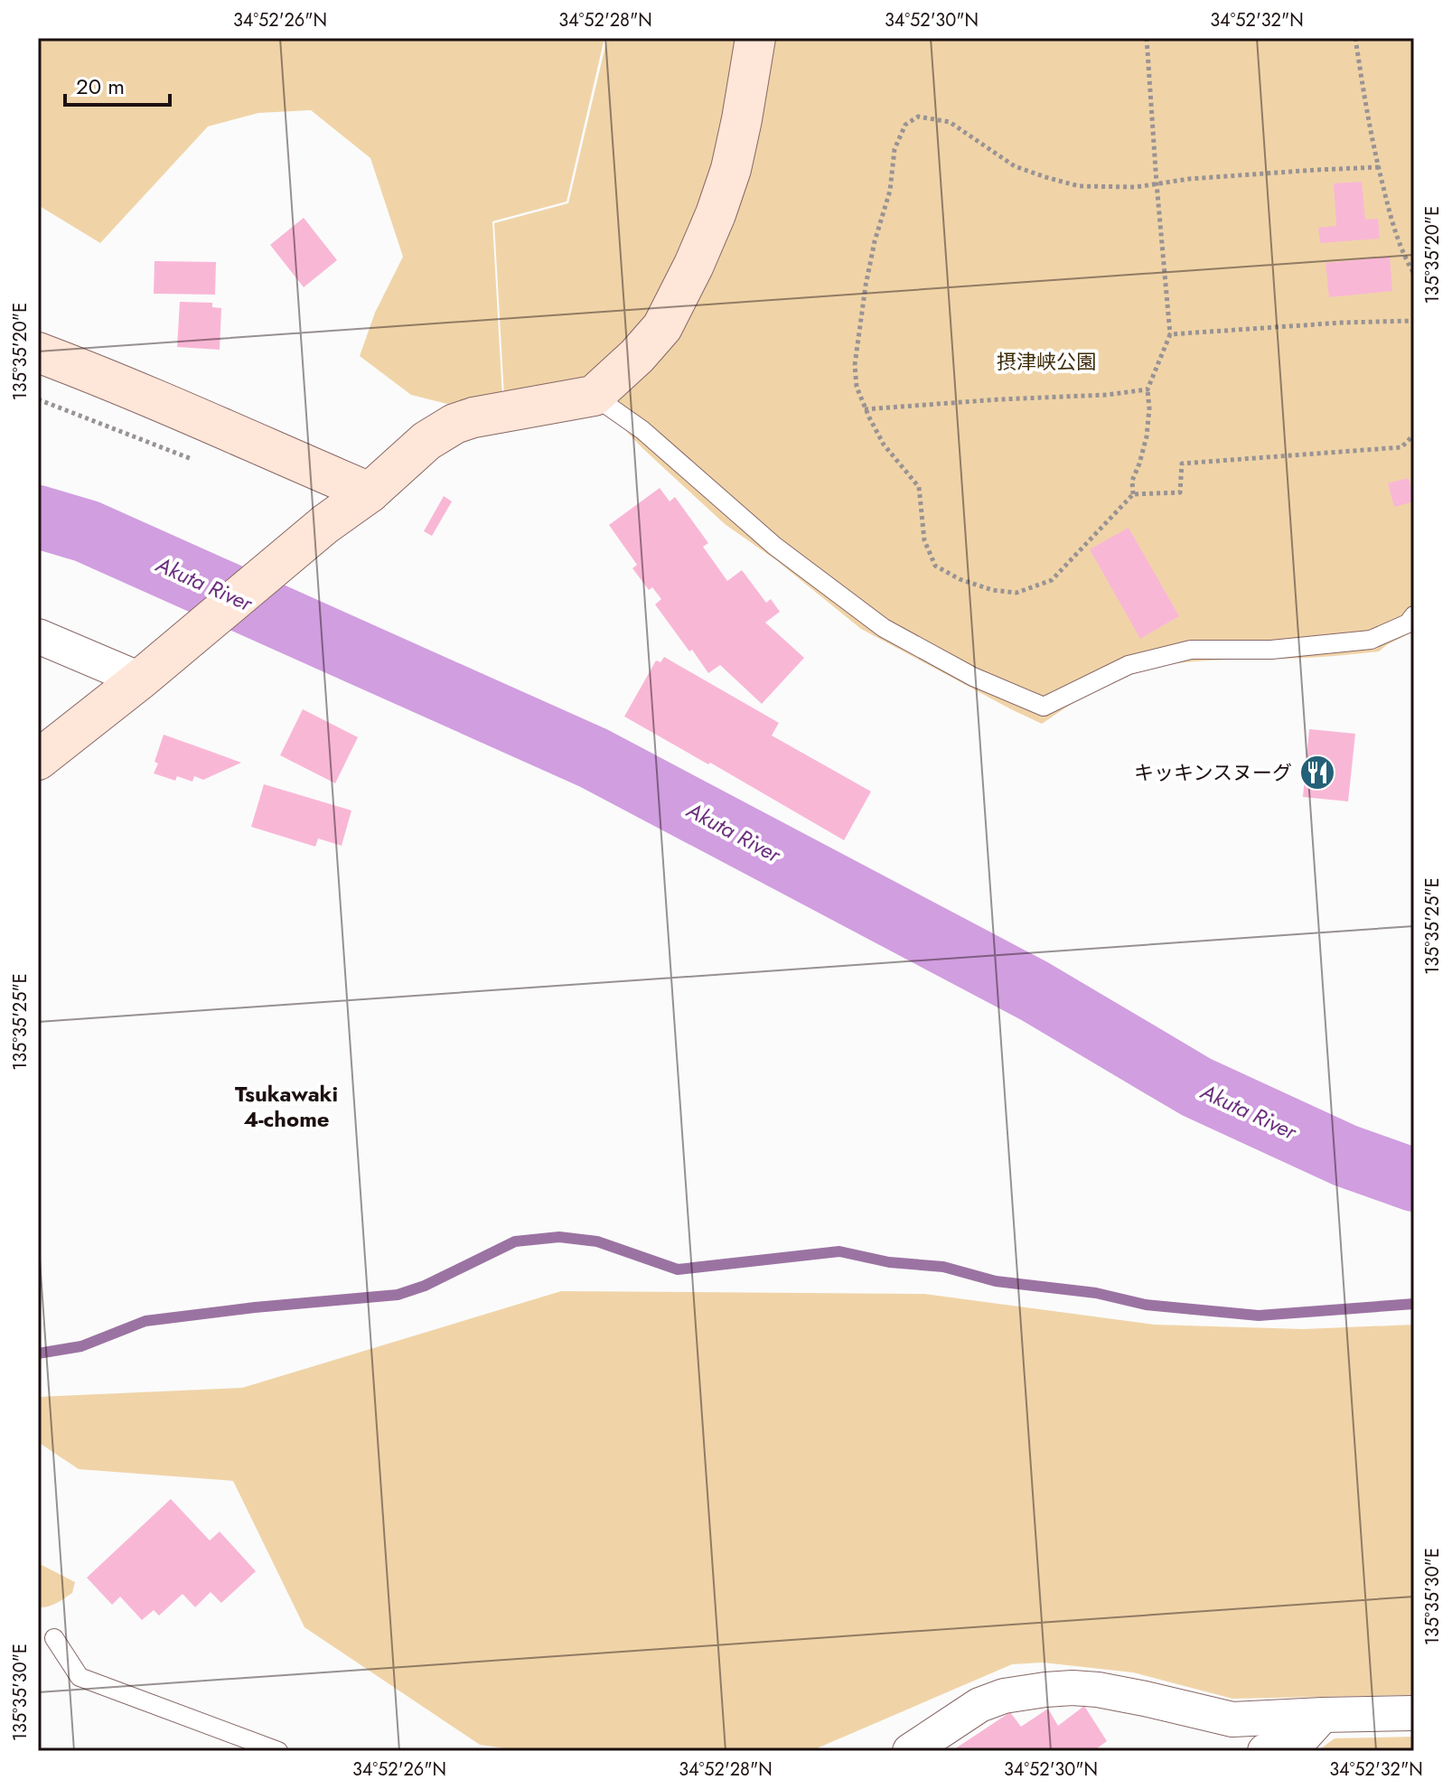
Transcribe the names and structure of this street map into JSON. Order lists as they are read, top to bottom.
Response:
{
  "districts": ["Tsukawaki 4-chome"],
  "water": ["Akuta River"],
  "parks": ["摂津峡公園"],
  "places": {
    "restaurant": ["キッキンスヌーグ"]
  },
  "scale_bar": "20 m",
  "coordinates": [
    "34°52'26\"N",
    "34°52'28\"N",
    "34°52'30\"N",
    "34°52'32\"N",
    "135°35'20\"E",
    "135°35'25\"E",
    "135°35'30\"E"
  ]
}
